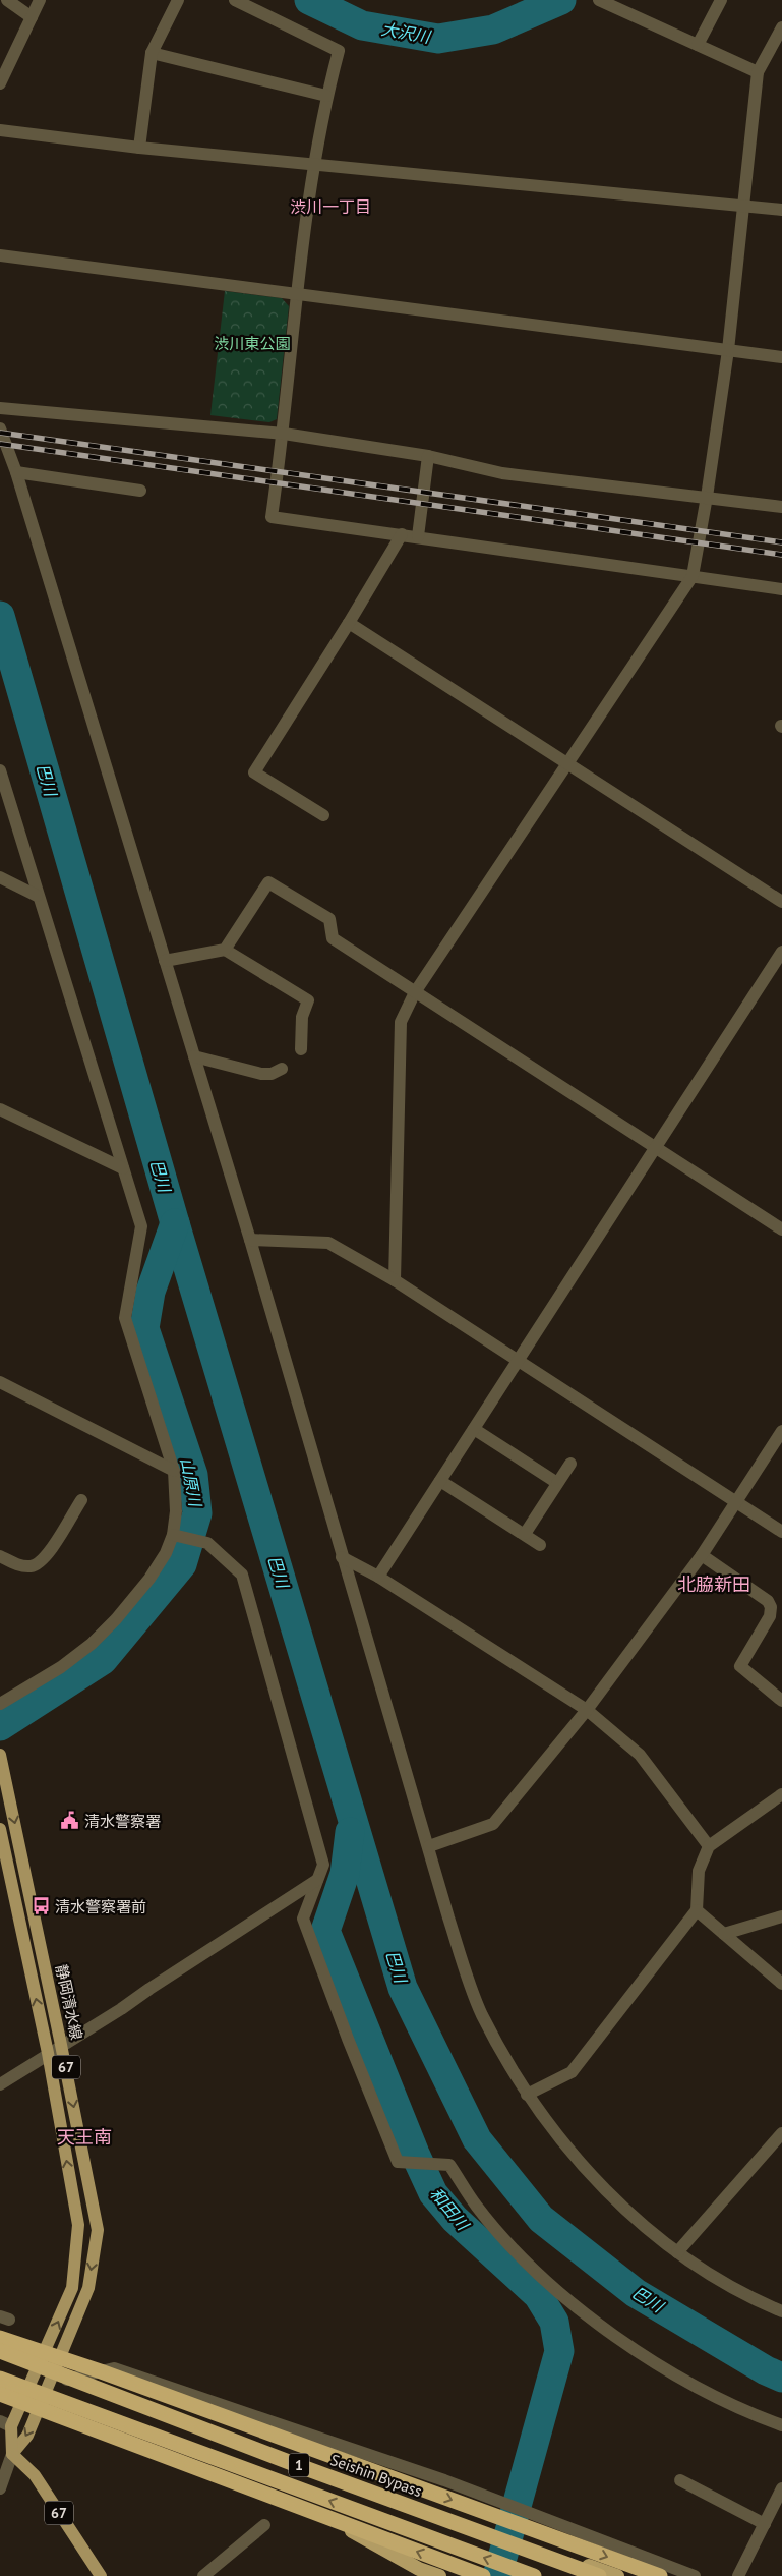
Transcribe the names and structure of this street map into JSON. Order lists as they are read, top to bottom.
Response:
{
  "streets": {
    "highway": ["1", "Seishin Bypass"],
    "main road": ["静岡清水線", "67"]
  },
  "crossings": [
    ["静岡清水線", "67"]
  ],
  "districts": ["渋川一丁目", "北脇新田", "天王南"],
  "water": [
    "大沢川",
    "巴川",
    "山原川",
    "和田川"
  ],
  "parks": ["渋川東公園"],
  "places": {
    "public building": ["清水警察署"],
    "bus stop": ["清水警察署前"]
  }
}
